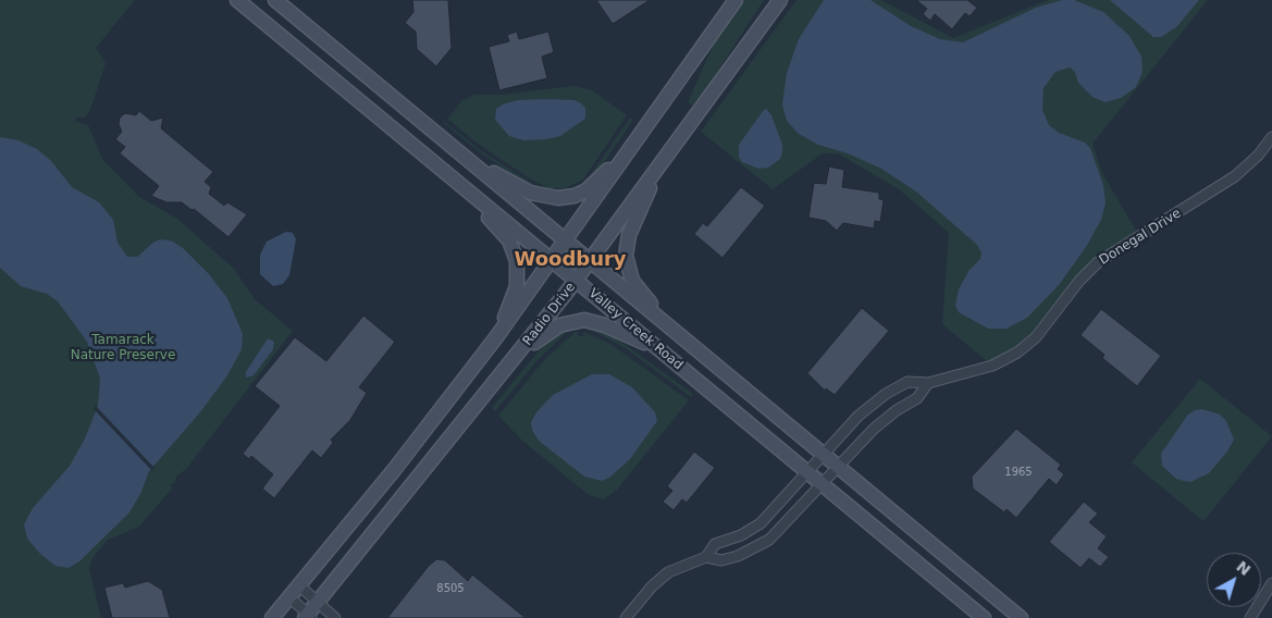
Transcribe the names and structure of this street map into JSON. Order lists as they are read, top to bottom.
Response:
{
  "streets": {
    "main road": ["Radio Drive", "Valley Creek Road"],
    "street": ["Donegal Drive"]
  },
  "crossings": [
    ["Donegal Drive", "Valley Creek Road"],
    ["Radio Drive", "Valley Creek Road"]
  ],
  "districts": ["Woodbury"],
  "parks": ["Tamarack Nature Preserve"],
  "house_numbers": ["1965", "8505"],
  "north": "top right"
}
